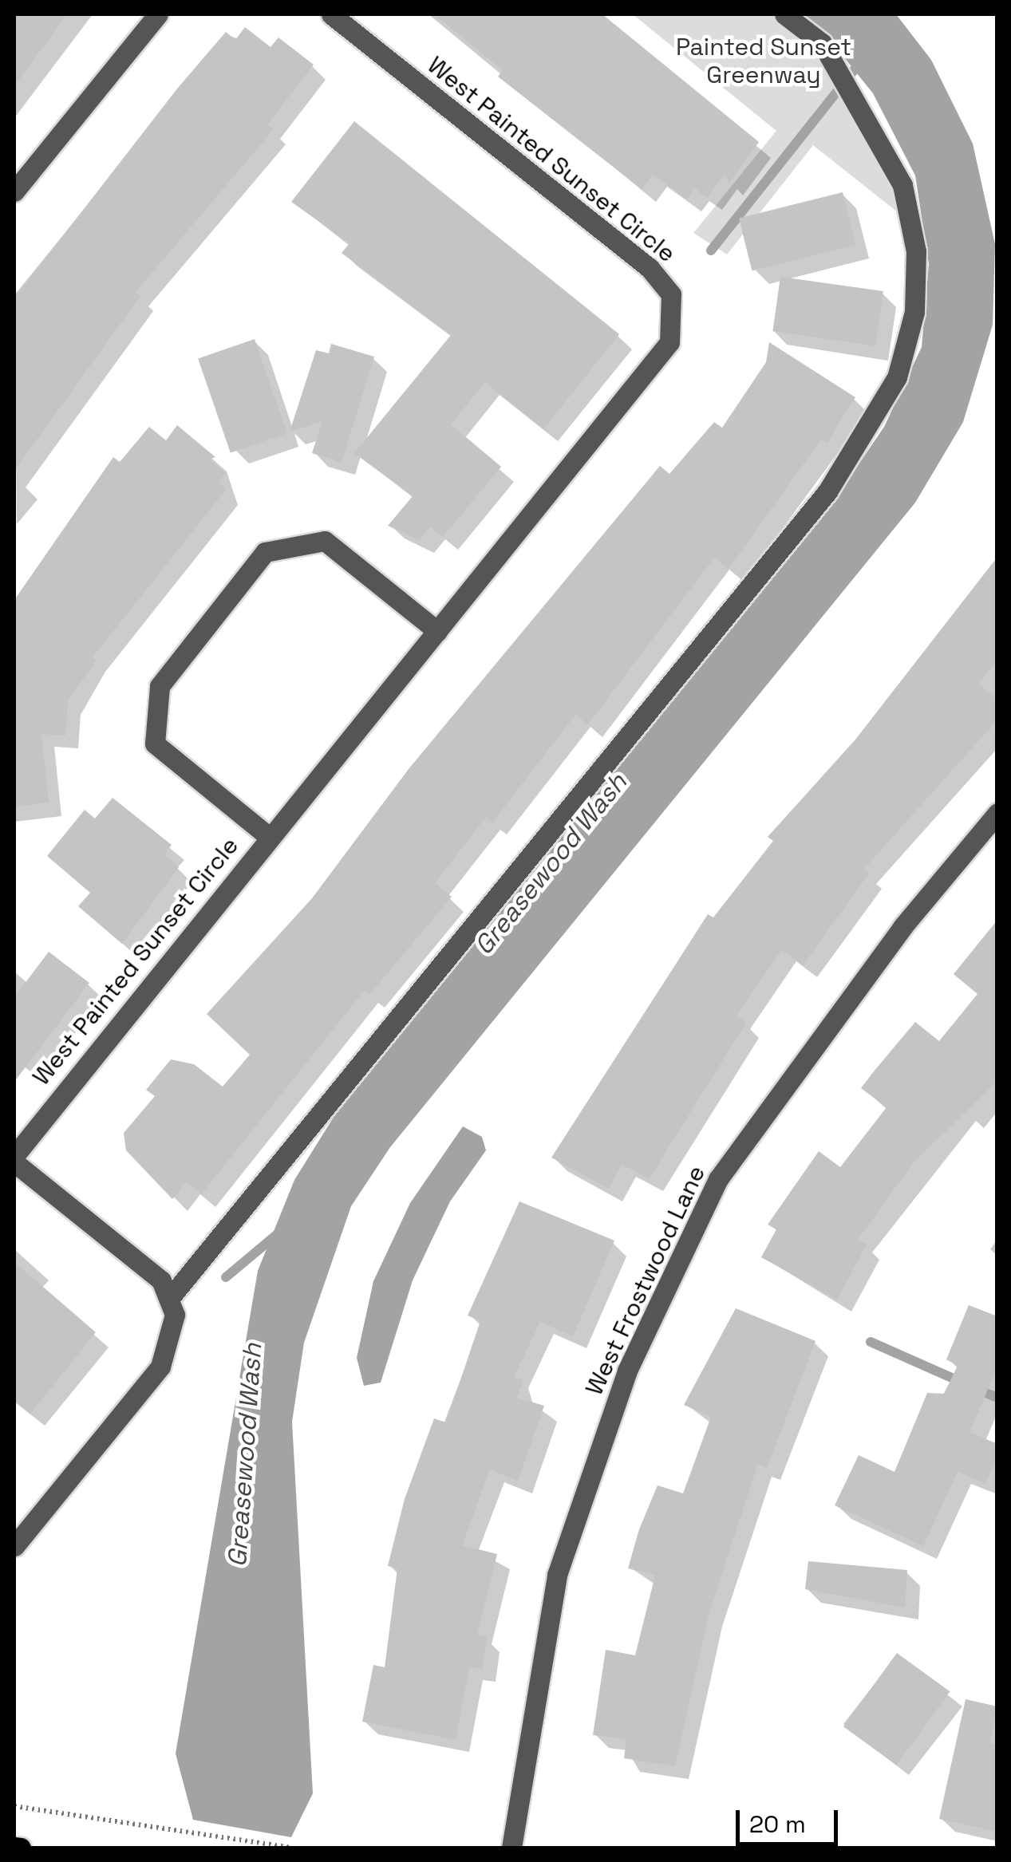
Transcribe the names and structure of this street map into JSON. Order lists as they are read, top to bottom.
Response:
{
  "streets": {
    "street": ["West Painted Sunset Circle", "West Frostwood Lane"]
  },
  "water": ["Greasewood Wash"],
  "parks": ["Painted Sunset Greenway"],
  "scale_bar": "20 m"
}
